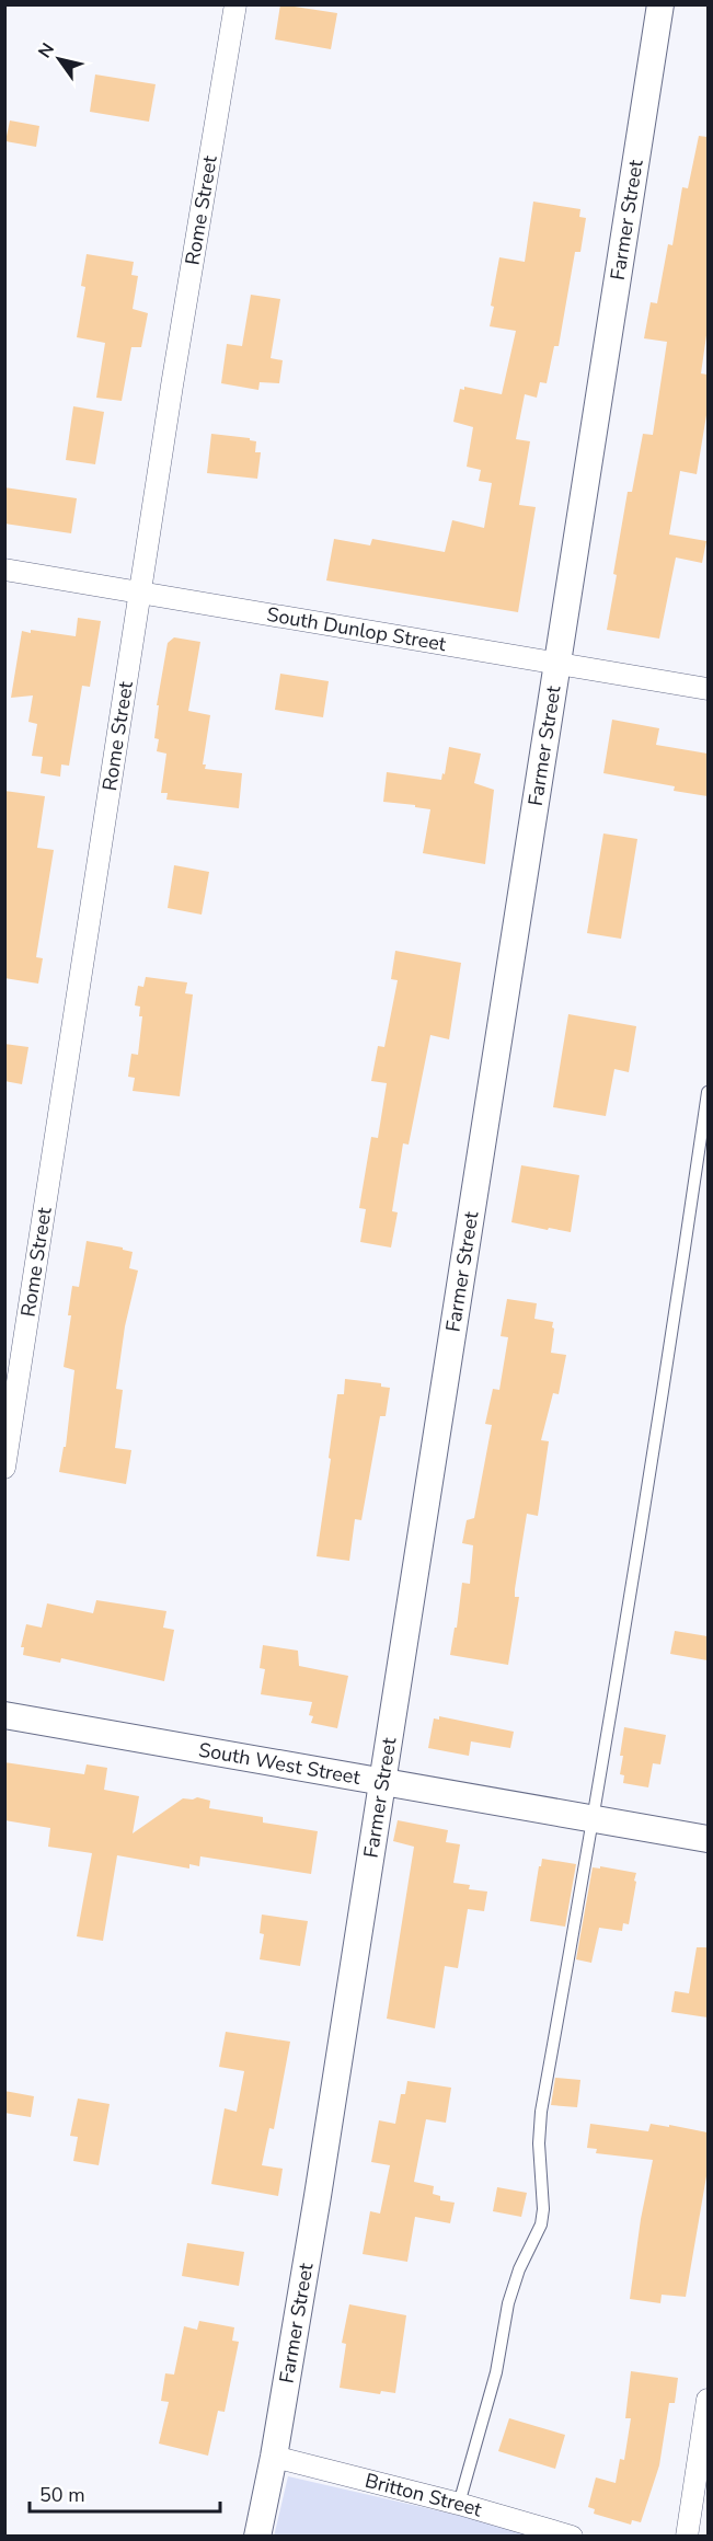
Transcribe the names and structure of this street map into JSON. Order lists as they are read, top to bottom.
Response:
{
  "streets": {
    "street": [
      "Rome Street",
      "Farmer Street",
      "South Dunlop Street",
      "South West Street",
      "Britton Street"
    ]
  },
  "crossings": [
    ["Rome Street", "South Dunlop Street"],
    ["Farmer Street", "South Dunlop Street"],
    ["Farmer Street", "South West Street"],
    ["Farmer Street", "Britton Street"]
  ],
  "scale_bar": "50 m",
  "north": "top left"
}
